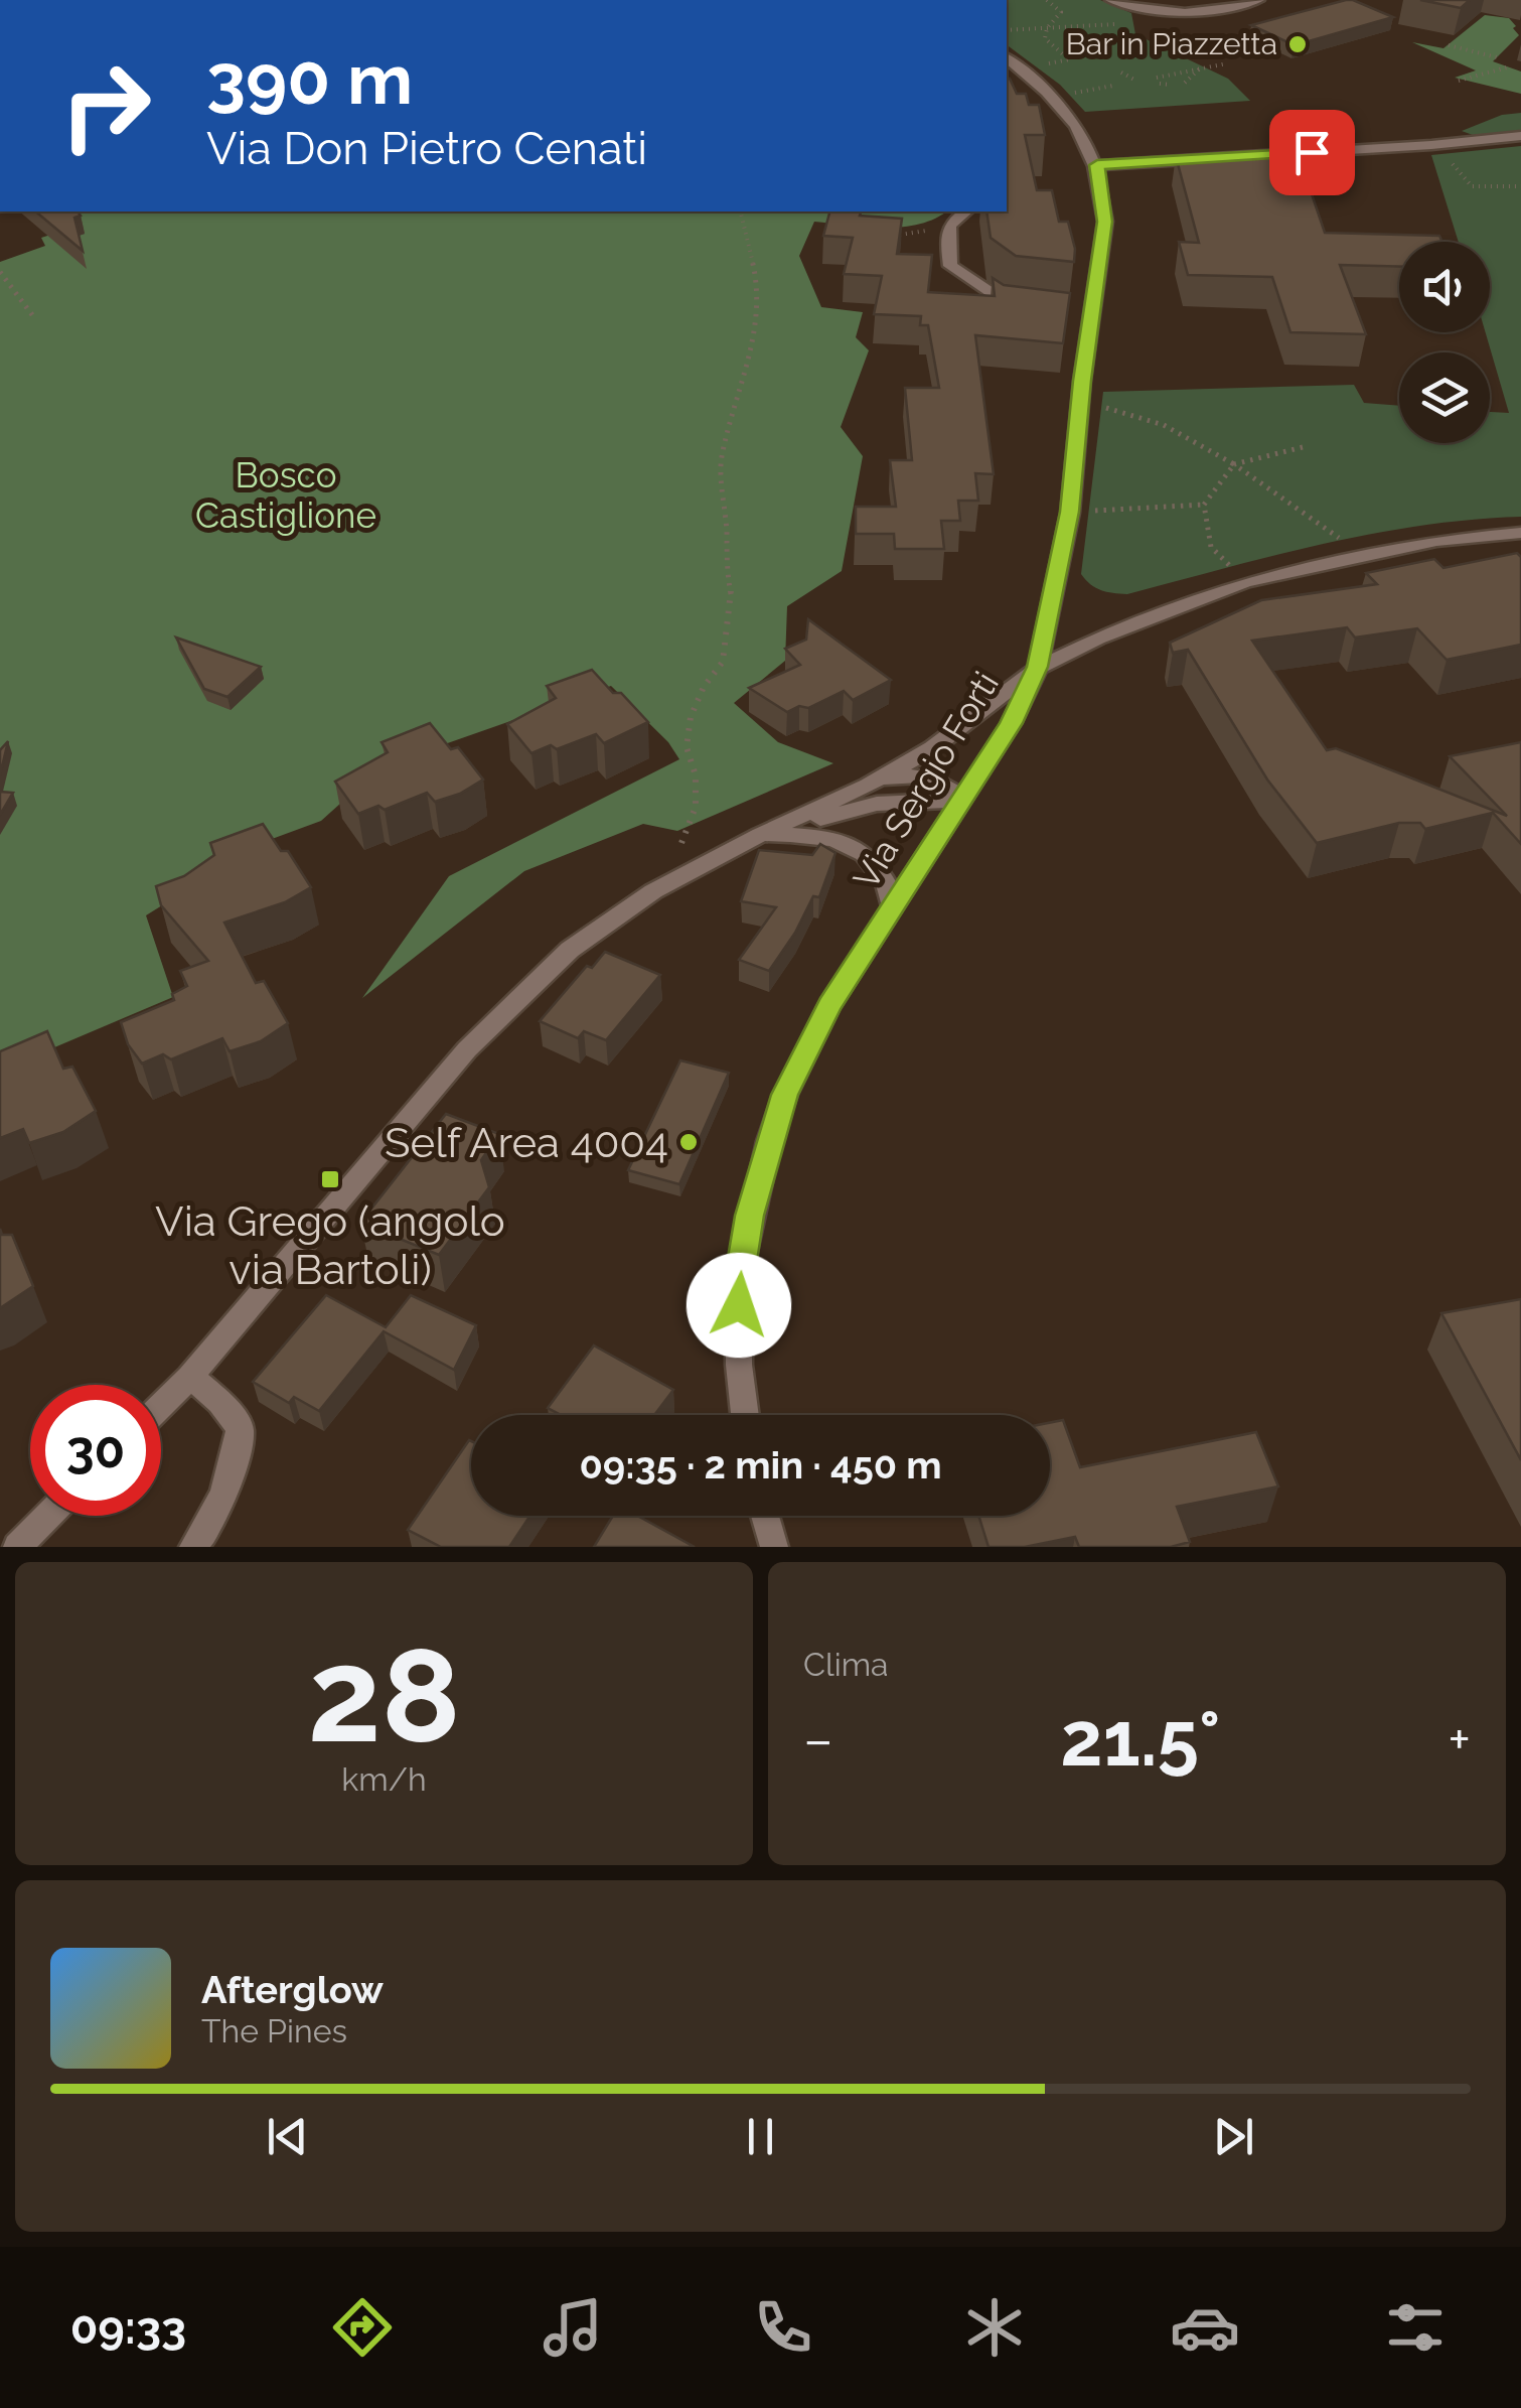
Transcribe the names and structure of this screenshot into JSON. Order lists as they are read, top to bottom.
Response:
{
  "streets": {
    "street": ["Via Sergio Forti"]
  },
  "parks": ["Bosco Castiglione"],
  "places": {
    "other": ["Bar in Piazzetta", "Self Area 4004"],
    "transit": ["Via Grego (angolo via Bartoli)"]
  },
  "page": {
    "turn": ["390 m", "Via Don Pietro Cenati"],
    "limit": "30",
    "trip": "09:35 · 2 min · 450 m",
    "tile": [
      ["28", "km/h"],
      "Clima"
    ],
    "heat": ["−", "21.5°", "+"],
    "song": ["Afterglow", "The Pines"],
    "tabs": "09:33"
  }
}
